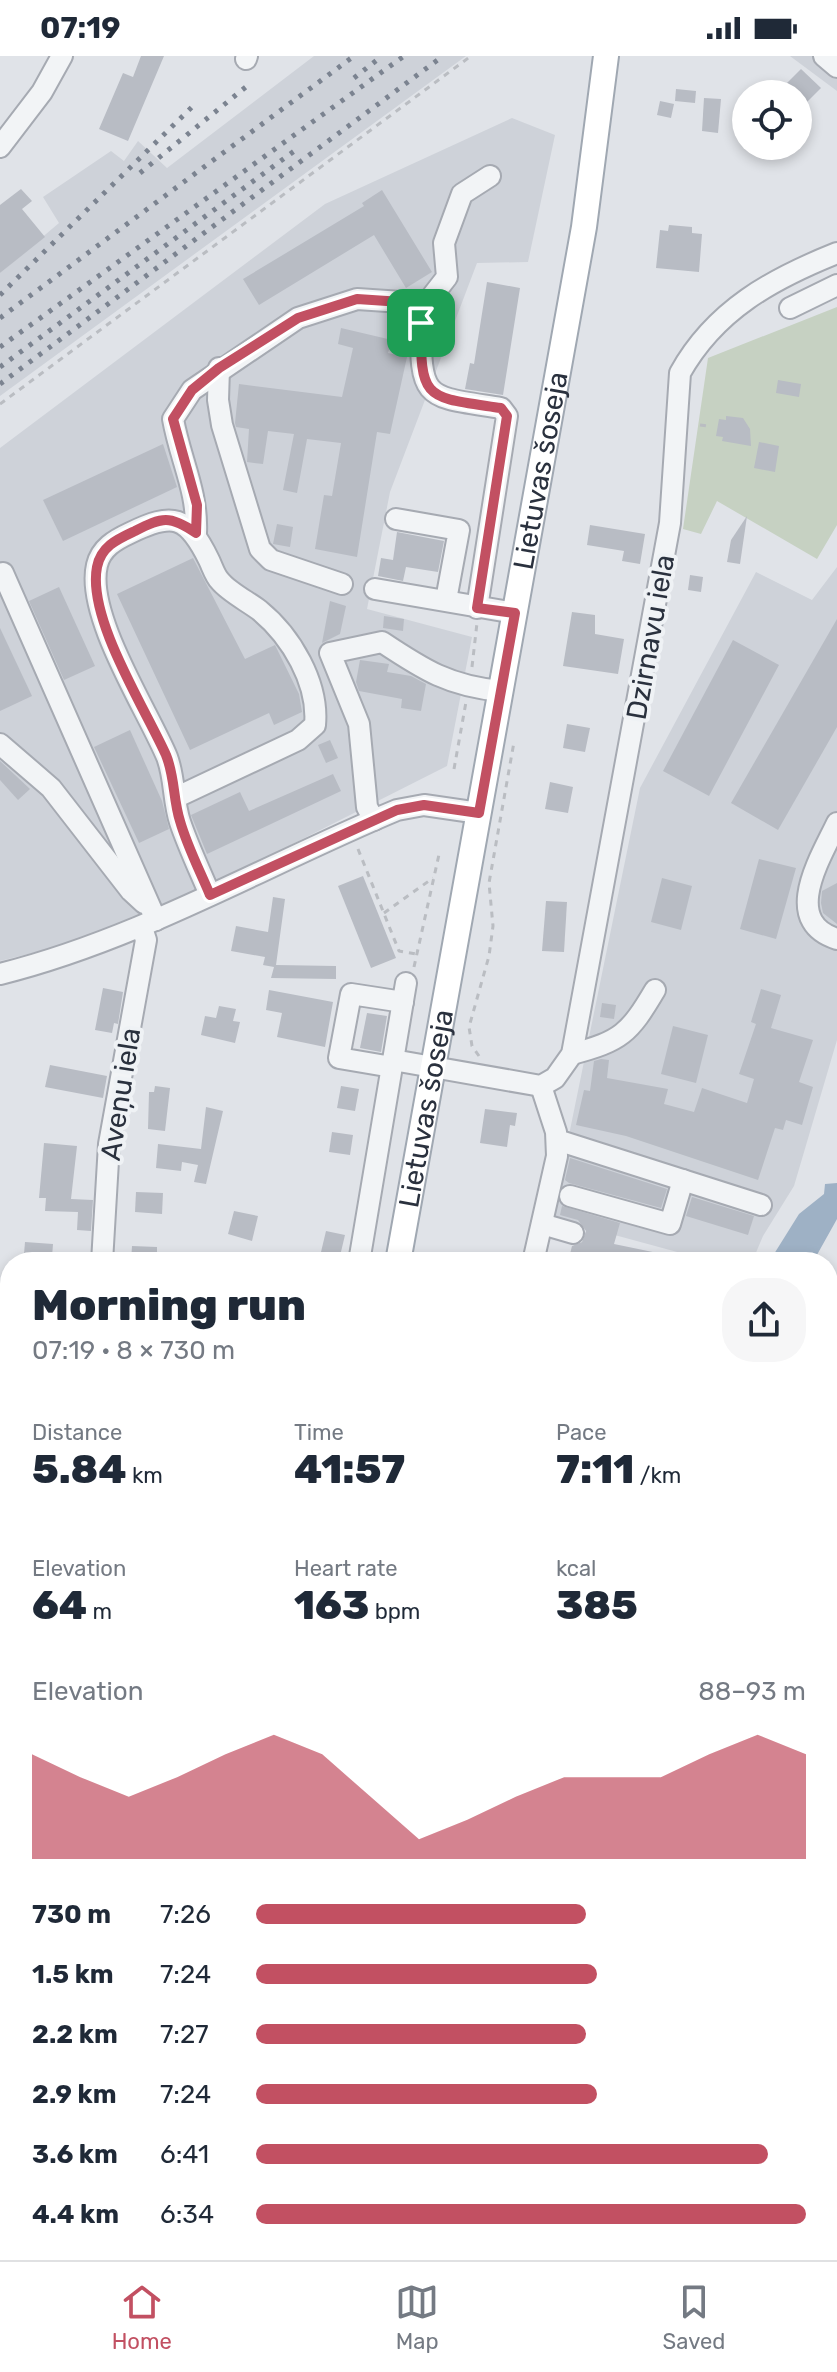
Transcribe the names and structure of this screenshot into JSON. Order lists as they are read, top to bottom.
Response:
{
  "streets": {
    "main road": ["Lietuvas šoseja"],
    "street": ["Dzirnavu iela", "Aveņu iela"]
  },
  "page": {
    "status": "07:19",
    "heading": ["Morning run", "07:19 · 8 × 730 m"],
    "stats": [
      ["Distance", "5.84 km"],
      ["Time", "41:57"],
      ["Pace", "7:11 /km"],
      ["Elevation", "64 m"],
      ["Heart rate", "163 bpm"],
      ["kcal", "385"]
    ],
    "chart": ["Elevation", "88–93 m"],
    "list": [
      {
        "name": "730 m",
        "note": "7:26"
      },
      {
        "name": "1.5 km",
        "note": "7:24"
      },
      {
        "name": "2.2 km",
        "note": "7:27"
      },
      {
        "name": "2.9 km",
        "note": "7:24"
      },
      {
        "name": "3.6 km",
        "note": "6:41"
      },
      {
        "name": "4.4 km",
        "note": "6:34"
      }
    ],
    "tabs": ["Home", "Map", "Saved"]
  }
}
